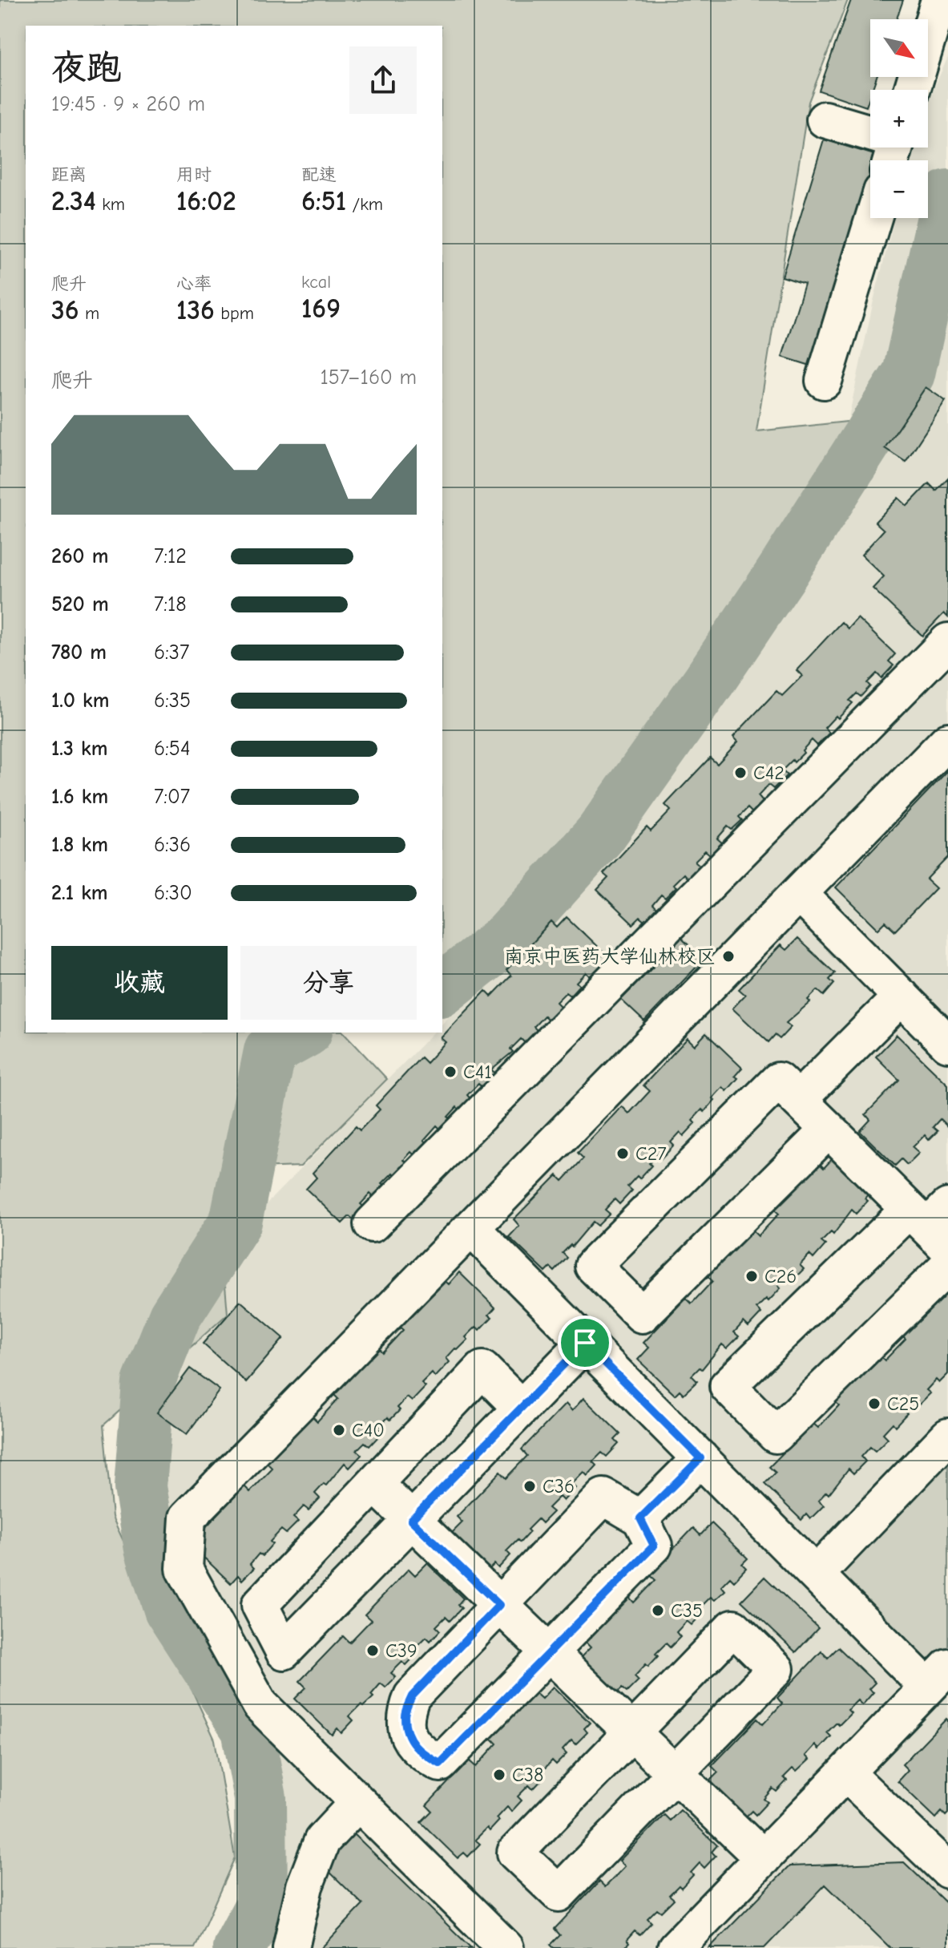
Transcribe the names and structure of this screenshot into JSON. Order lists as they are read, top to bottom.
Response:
{
  "places": [
    "C42",
    "南京中医药大学仙林校区",
    "C41",
    "C27",
    "C26",
    "C25",
    "C40",
    "C36",
    "C35",
    "C39",
    "C38"
  ],
  "north": "bottom right",
  "page": {
    "map_buttons": ["+", "−"],
    "heading": ["夜跑", "19:45 · 9 × 260 m"],
    "stats": [
      ["距离", "2.34 km"],
      ["用时", "16:02"],
      ["配速", "6:51 /km"],
      ["爬升", "36 m"],
      ["心率", "136 bpm"],
      ["kcal", "169"]
    ],
    "chart": ["爬升", "157–160 m"],
    "list": [
      {
        "name": "260 m",
        "note": "7:12"
      },
      {
        "name": "520 m",
        "note": "7:18"
      },
      {
        "name": "780 m",
        "note": "6:37"
      },
      {
        "name": "1.0 km",
        "note": "6:35"
      },
      {
        "name": "1.3 km",
        "note": "6:54"
      },
      {
        "name": "1.6 km",
        "note": "7:07"
      },
      {
        "name": "1.8 km",
        "note": "6:36"
      },
      {
        "name": "2.1 km",
        "note": "6:30"
      }
    ],
    "buttons": ["收藏", "分享"]
  }
}
